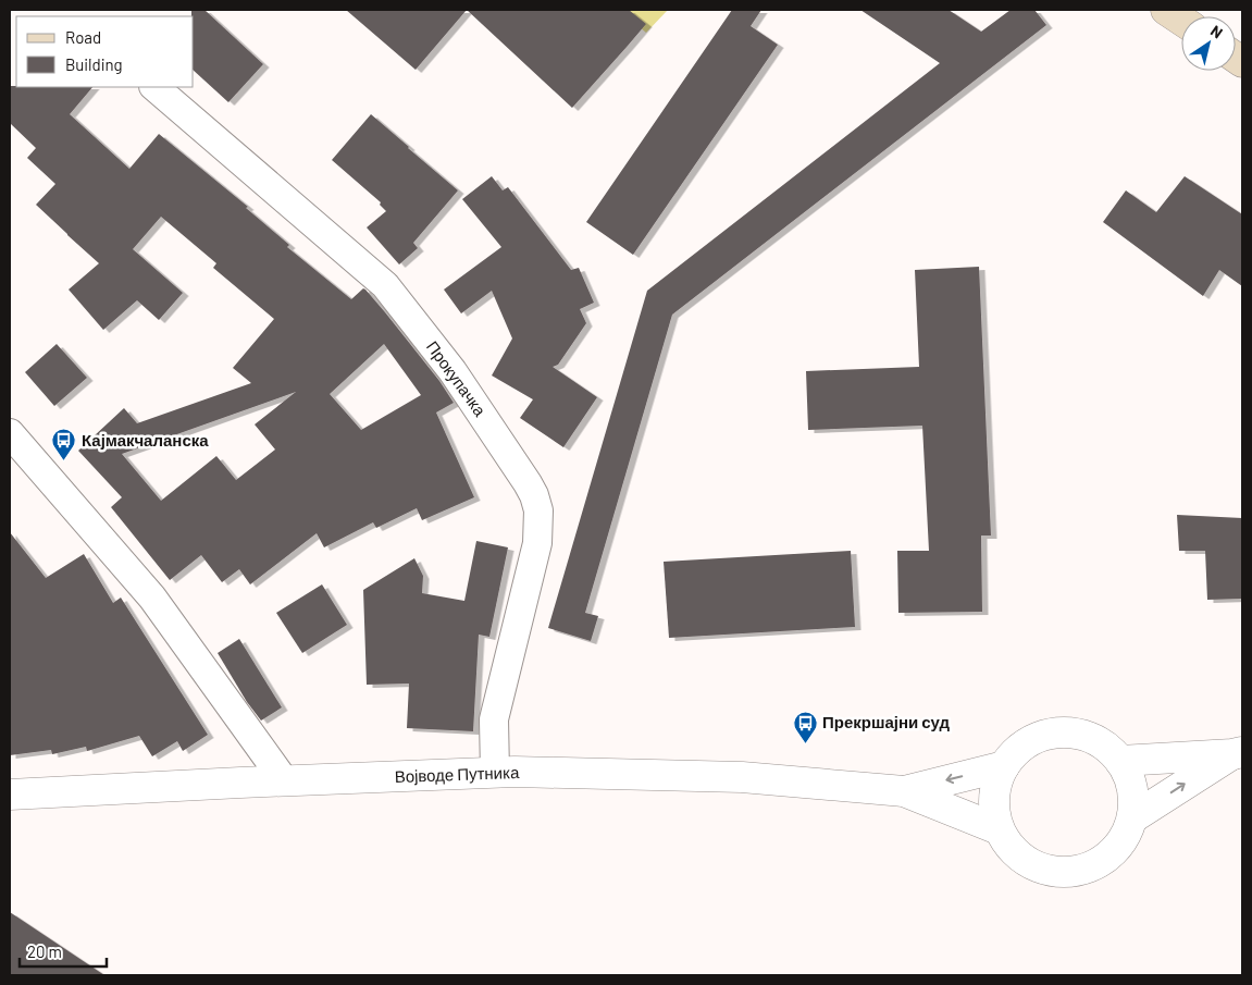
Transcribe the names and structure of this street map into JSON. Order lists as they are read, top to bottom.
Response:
{
  "streets": {
    "street": ["Прокупачка", "Војводе Путника"]
  },
  "crossings": [
    ["Прокупачка", "Војводе Путника"]
  ],
  "places": {
    "bus stop": ["Кајмакчаланска", "Прекршајни суд"]
  },
  "legend": ["Road", "Building"],
  "scale_bar": "20 m",
  "north": "top right"
}
